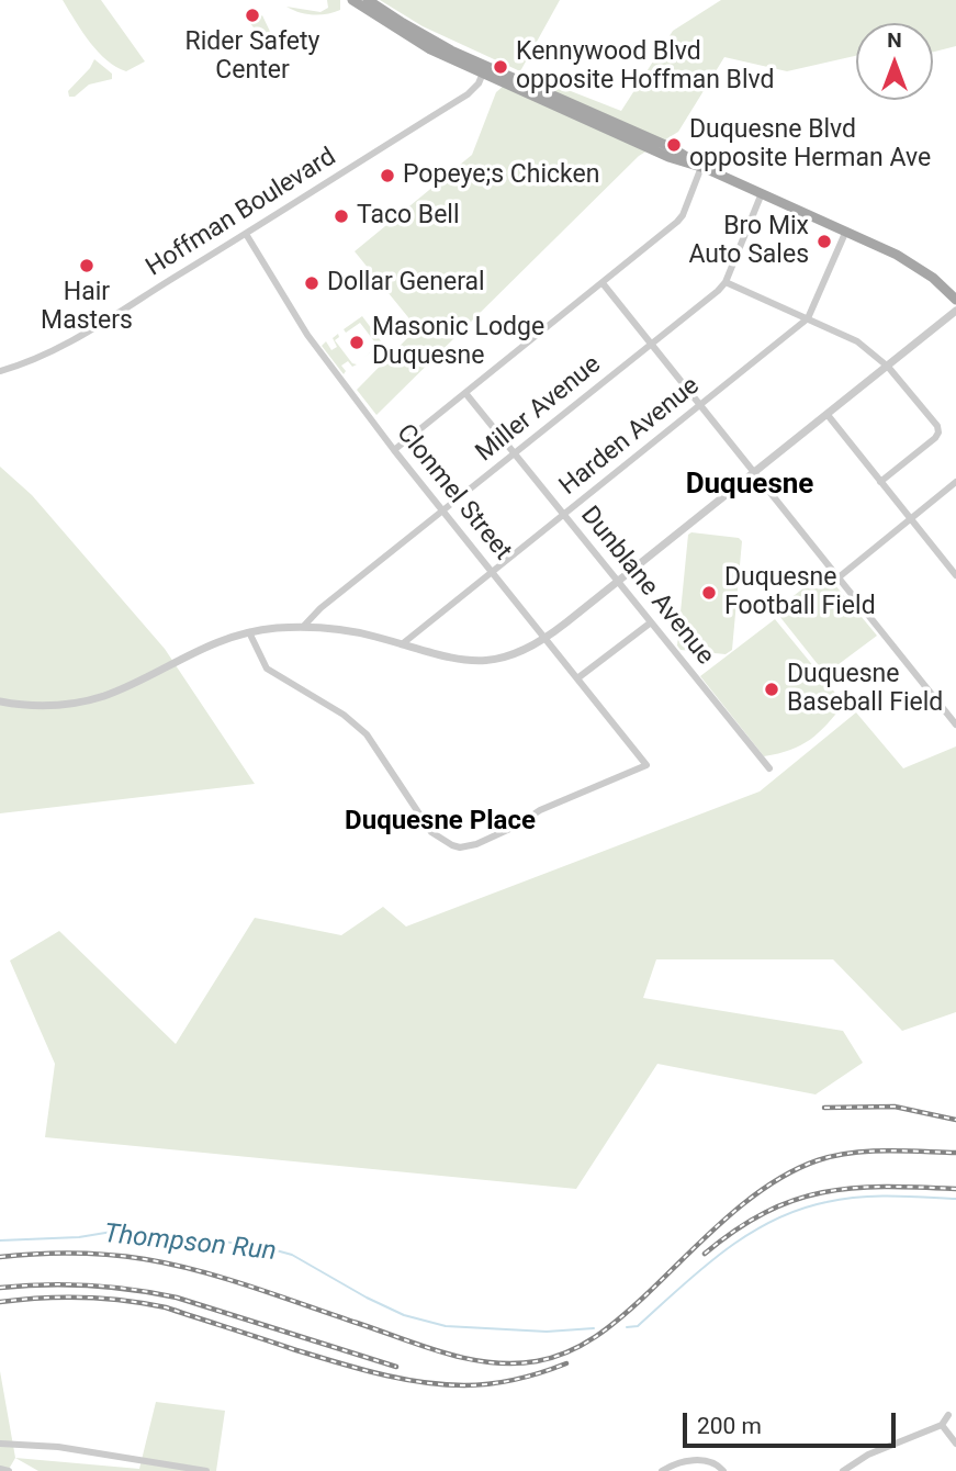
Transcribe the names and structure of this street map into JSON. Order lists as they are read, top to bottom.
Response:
{
  "streets": {
    "street": [
      "Hoffman Boulevard",
      "Miller Avenue",
      "Harden Avenue",
      "Clonmel Street",
      "Dunblane Avenue"
    ]
  },
  "crossings": [
    ["Hoffman Boulevard", "Clonmel Street"],
    ["Miller Avenue", "Clonmel Street"],
    ["Miller Avenue", "Dunblane Avenue"],
    ["Harden Avenue", "Clonmel Street"],
    ["Harden Avenue", "Dunblane Avenue"]
  ],
  "districts": ["Duquesne", "Duquesne Place"],
  "water": ["Thompson Run"],
  "places": [
    "Rider Safety Center",
    "Kennywood Blvd opposite Hoffman Blvd",
    "Duquesne Blvd opposite Herman Ave",
    "Popeye;s Chicken",
    "Taco Bell",
    "Bro Mix Auto Sales",
    "Hair Masters",
    "Dollar General",
    "Masonic Lodge Duquesne",
    "Duquesne Football Field",
    "Duquesne Baseball Field"
  ],
  "scale_bar": "200 m",
  "north": "top"
}
